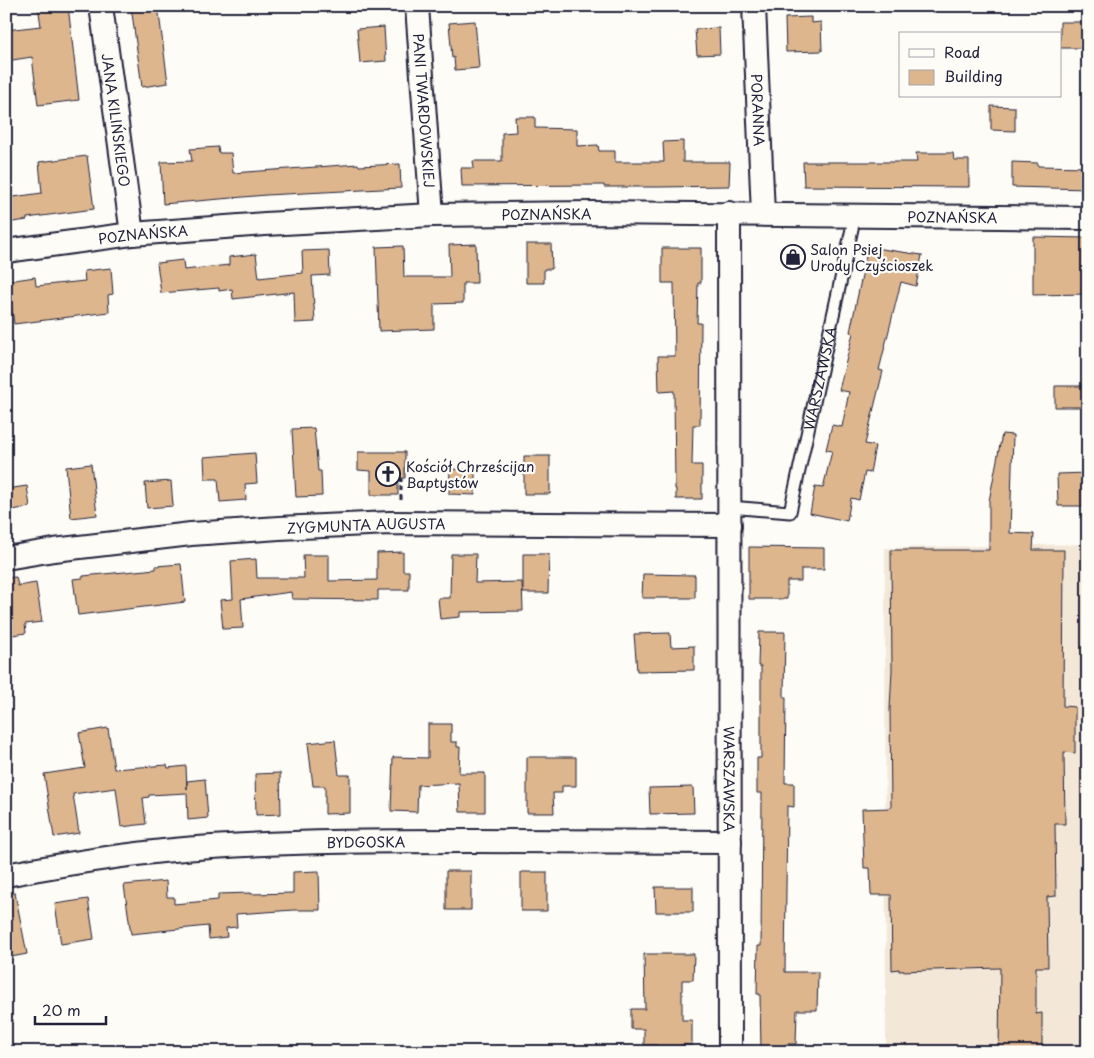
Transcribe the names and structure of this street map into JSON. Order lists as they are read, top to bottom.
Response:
{
  "streets": {
    "street": [
      "PORANNA",
      "PANI TWARDOWSKIEJ",
      "JANA KILIŃSKIEGO",
      "POZNAŃSKA",
      "WARSZAWSKA",
      "ZYGMUNTA AUGUSTA",
      "BYDGOSKA"
    ]
  },
  "crossings": [
    ["PORANNA", "POZNAŃSKA"],
    ["PANI TWARDOWSKIEJ", "POZNAŃSKA"],
    ["JANA KILIŃSKIEGO", "POZNAŃSKA"],
    ["POZNAŃSKA", "WARSZAWSKA"],
    ["WARSZAWSKA", "ZYGMUNTA AUGUSTA"],
    ["WARSZAWSKA", "BYDGOSKA"]
  ],
  "places": {
    "shop": ["Salon Psiej Urody Czyścioszek"],
    "church": ["Kościół Chrześcijan Baptystów"]
  },
  "legend": ["Road", "Building"],
  "scale_bar": "20 m"
}
